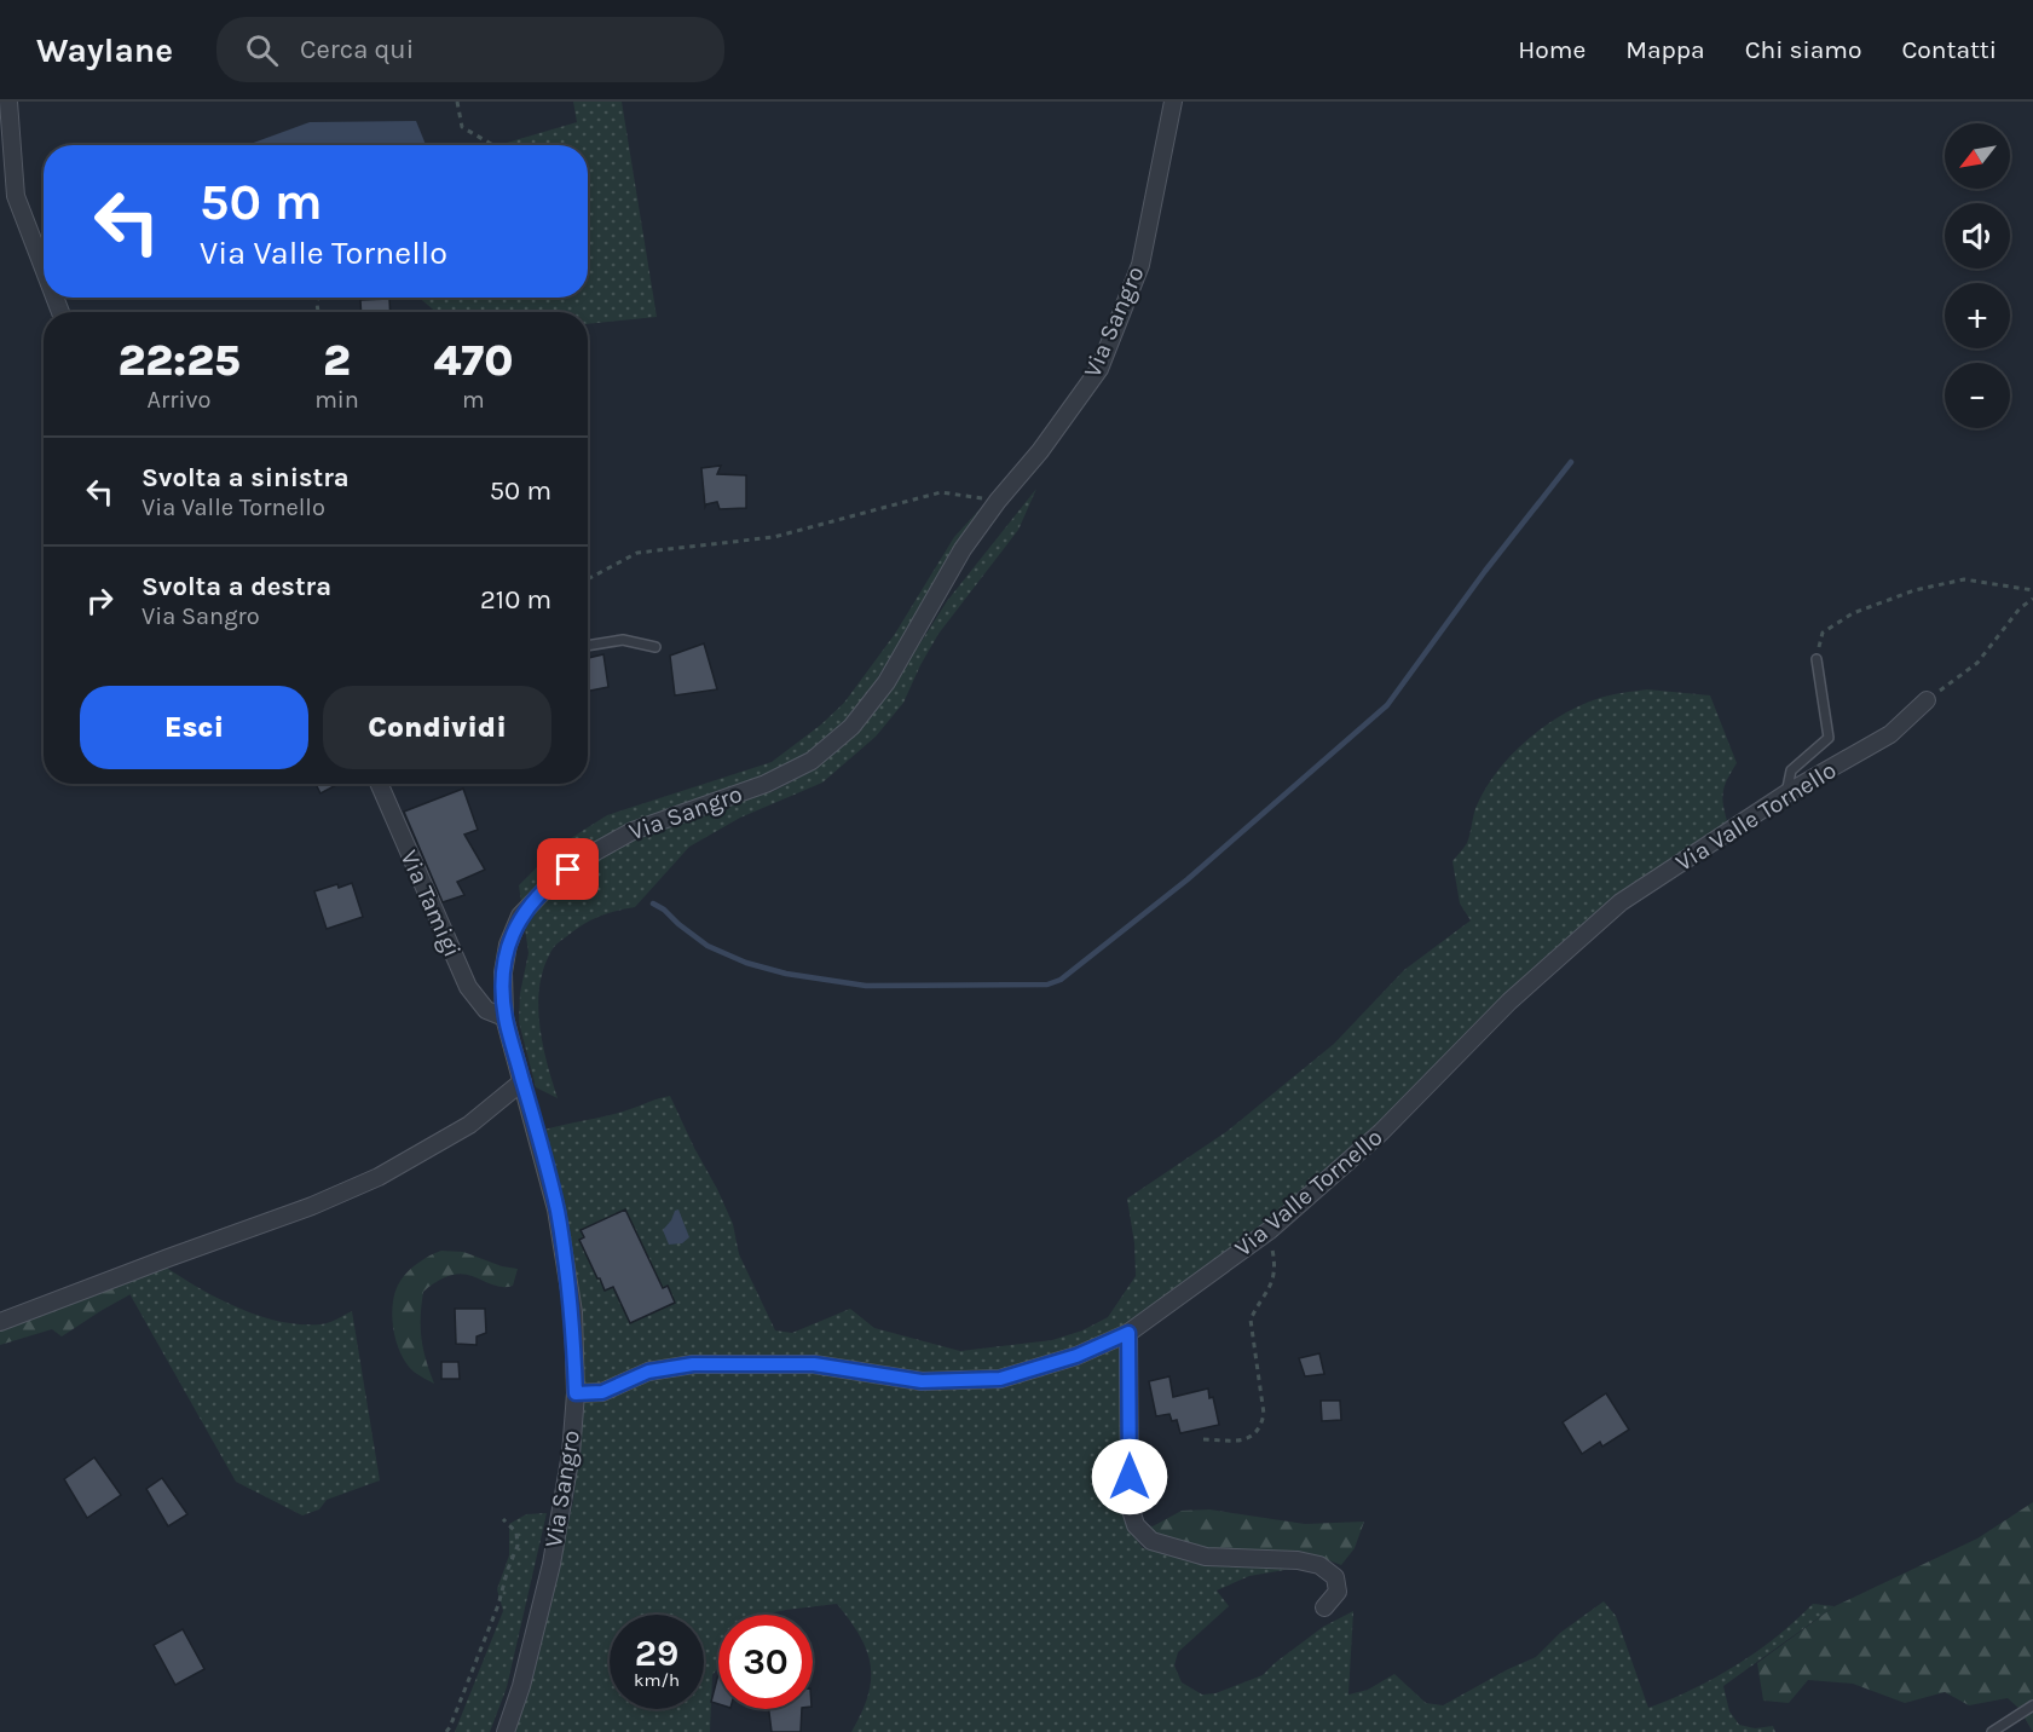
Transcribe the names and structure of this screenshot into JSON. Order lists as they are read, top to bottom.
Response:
{
  "streets": {
    "street": ["Via Sangro", "Via Valle Tornello", "Via Tamigi"]
  },
  "crossings": [
    ["Via Sangro", "Via Valle Tornello"],
    ["Via Sangro", "Via Tamigi"]
  ],
  "north": "bottom left",
  "page": {
    "header": "Waylane",
    "search": "Cerca qui",
    "nav": [
      "Home",
      "Mappa",
      "Chi siamo",
      "Contatti"
    ],
    "map_buttons": ["+", "−"],
    "turn": ["50 m", "Via Valle Tornello"],
    "eta": [
      "22:25",
      "Arrivo",
      "2",
      "min",
      "470",
      "m"
    ],
    "list": [
      {
        "name": "Svolta a sinistra",
        "note": "Via Valle Tornello",
        "value": "50 m"
      },
      {
        "name": "Svolta a destra",
        "note": "Via Sangro",
        "value": "210 m"
      }
    ],
    "buttons": ["Esci", "Condividi"],
    "speed": "29 km/h",
    "limit": "30"
  }
}
